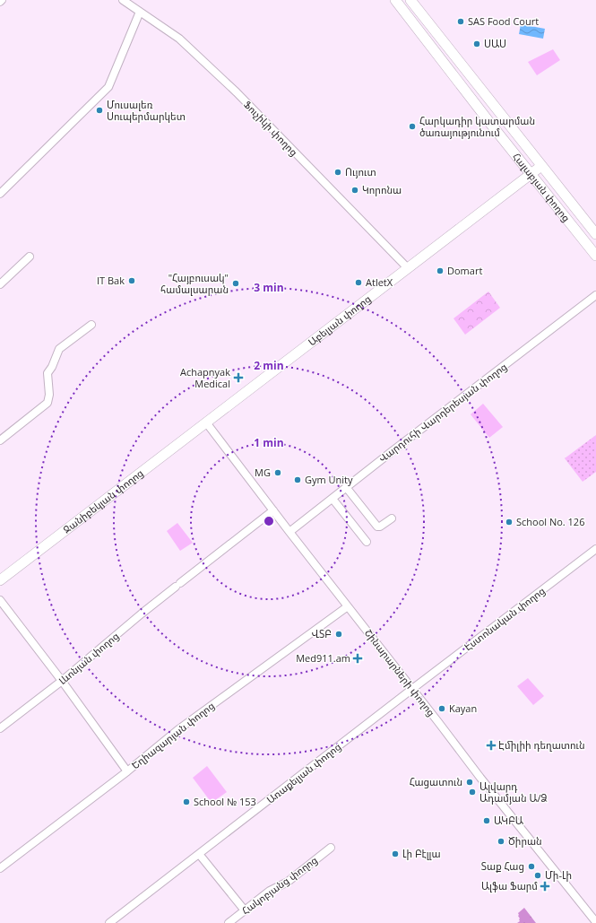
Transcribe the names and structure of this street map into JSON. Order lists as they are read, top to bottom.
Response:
{
  "streets": {
    "main road": ["Հալաբյան փողոց", "Աբելյան փողոց", "Ջանիբեկյան փողոց"],
    "street": [
      "Ֆուչիկի փողոց",
      "Վարդուհի Վարդերեսյան փողոց",
      "Էստոնական փողոց",
      "Լևոնյան փողոց",
      "Շինարարների փողոց",
      "Եղիազարյան փողոց",
      "Առաքելյան փողոց",
      "Հակոբյանց փողոց"
    ]
  },
  "crossings": [
    ["Ֆուչիկի փողոց", "Աբելյան փողոց"],
    ["Հալաբյան փողոց", "Աբելյան փողոց"],
    ["Աբելյան փողոց", "Ջանիբեկյան փողոց"],
    ["Աբելյան փողոց", "Շինարարների փողոց"],
    ["Վարդուհի Վարդերեսյան փողոց", "Շինարարների փողոց"],
    ["Ջանիբեկյան փողոց", "Շինարարների փողոց"],
    ["Էստոնական փողոց", "Շինարարների փողոց"],
    ["Էստոնական փողոց", "Առաքելյան փողոց"],
    ["Լևոնյան փողոց", "Շինարարների փողոց"],
    ["Շինարարների փողոց", "Եղիազարյան փողոց"],
    ["Շինարարների փողոց", "Առաքելյան փողոց"]
  ],
  "places": {
    "other": [
      "SAS Food Court",
      "ՍԱՍ",
      "Մուսալեռ Սուպերմարկետ",
      "Հարկադիր կատարման ծառայությունում",
      "Ույուտ",
      "Կորոնա",
      "Domart",
      "IT Bak",
      "AtletX",
      "\"Հայբուսակ\" համալսարան",
      "MG",
      "Gym Unity",
      "School No. 126",
      "ՎՏԲ",
      "Kayan",
      "Հացատուն",
      "Ալվարդ Ադամյան Ա/Ձ",
      "School № 153",
      "ԱԿԲԱ",
      "Ծիրան",
      "Լի Բէլլա",
      "Տաք Հաց",
      "Մի-Լի"
    ],
    "health": [
      "Achapnyak Medical",
      "Med911.am",
      "Էմիլիի դեղատուն",
      "Ալֆա Ֆարմ"
    ]
  },
  "rings": ["3 min", "2 min", "1 min"]
}
